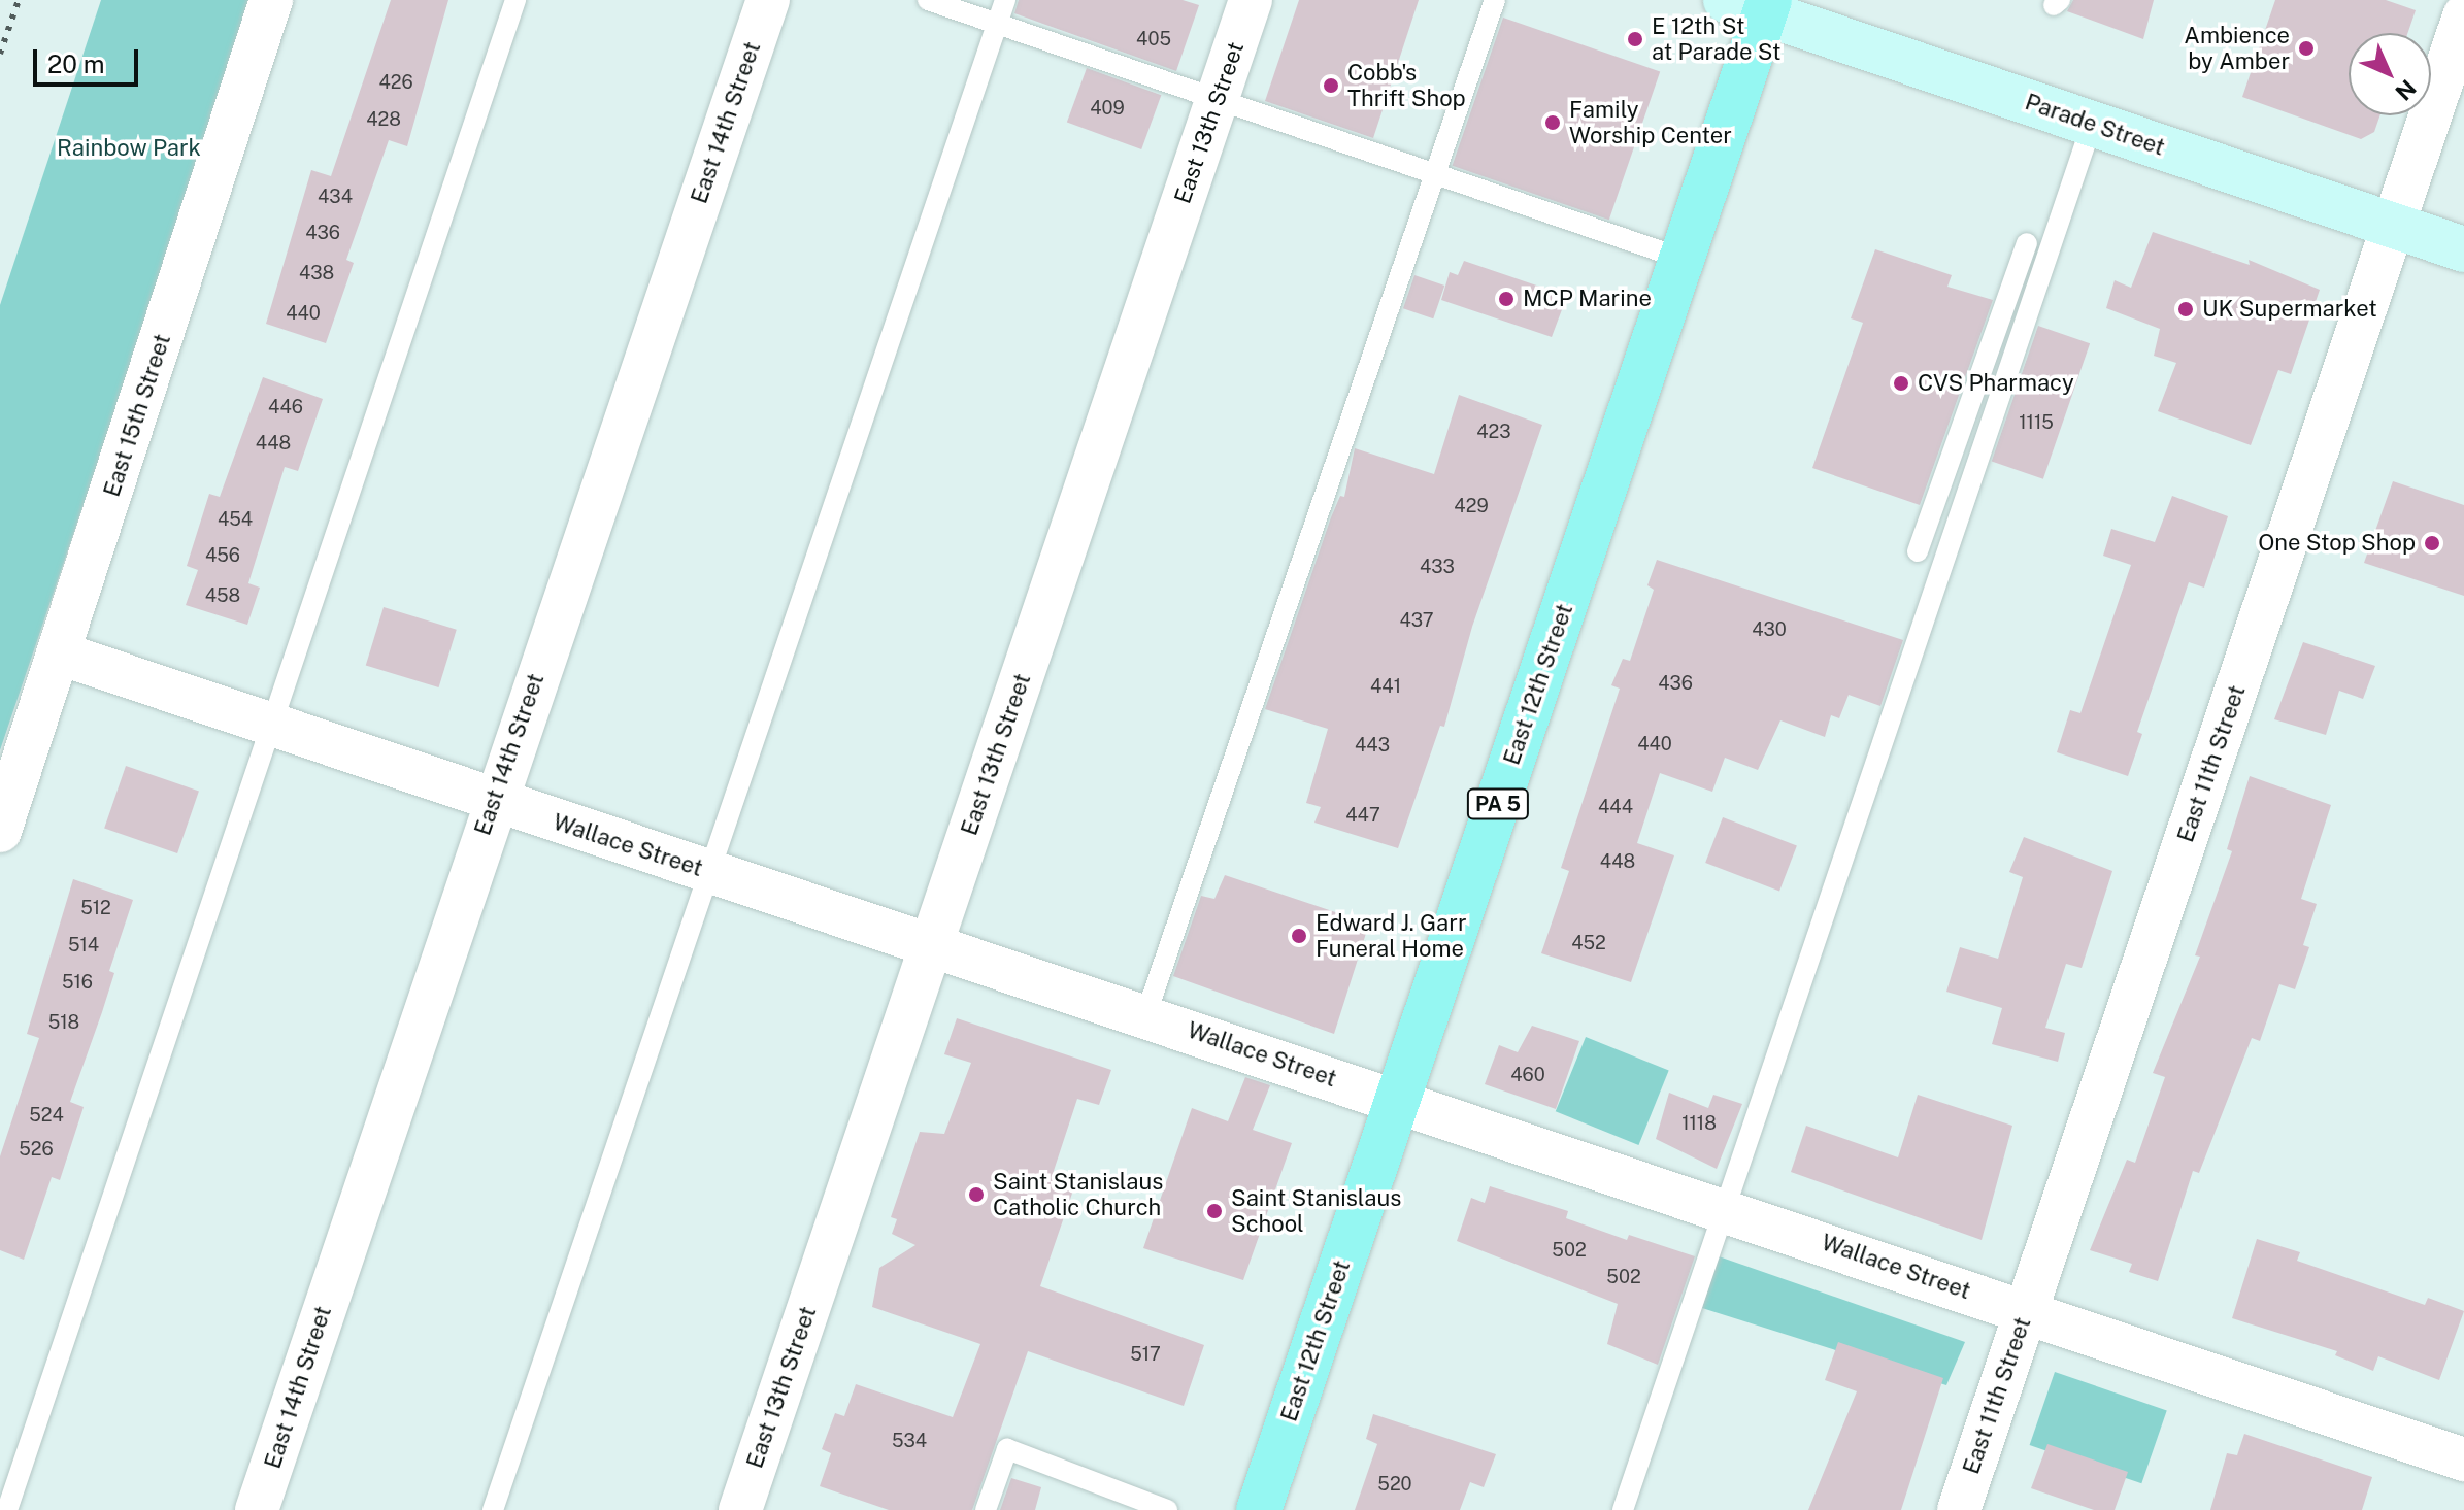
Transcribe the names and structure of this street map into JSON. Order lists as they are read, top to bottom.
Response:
{
  "streets": {
    "main road": ["Parade Street", "East 12th Street", "PA 5"],
    "street": [
      "East 14th Street",
      "East 13th Street",
      "East 15th Street",
      "East 11th Street",
      "Wallace Street"
    ]
  },
  "crossings": [
    ["East 14th Street", "Wallace Street"],
    ["East 13th Street", "Wallace Street"],
    ["Parade Street", "East 12th Street"],
    ["Parade Street", "East 11th Street"],
    ["East 15th Street", "Wallace Street"],
    ["East 12th Street", "Wallace Street"],
    ["East 11th Street", "Wallace Street"]
  ],
  "parks": ["Rainbow Park"],
  "places": [
    "E 12th St at Parade St",
    "Ambience by Amber",
    "Cobb's Thrift Shop",
    "Family Worship Center",
    "MCP Marine",
    "UK Supermarket",
    "CVS Pharmacy",
    "One Stop Shop",
    "Edward J. Garr Funeral Home",
    "Saint Stanislaus Catholic Church",
    "Saint Stanislaus School"
  ],
  "house_numbers": [
    "405",
    "426",
    "409",
    "428",
    "434",
    "436",
    "438",
    "440",
    "446",
    "1115",
    "423",
    "448",
    "429",
    "454",
    "456",
    "433",
    "458",
    "437",
    "430",
    "436",
    "441",
    "440",
    "443",
    "444",
    "447",
    "448",
    "512",
    "452",
    "514",
    "516",
    "518",
    "460",
    "524",
    "1118",
    "526",
    "502",
    "502",
    "517",
    "534",
    "520"
  ],
  "scale_bar": "20 m",
  "north": "bottom right"
}
